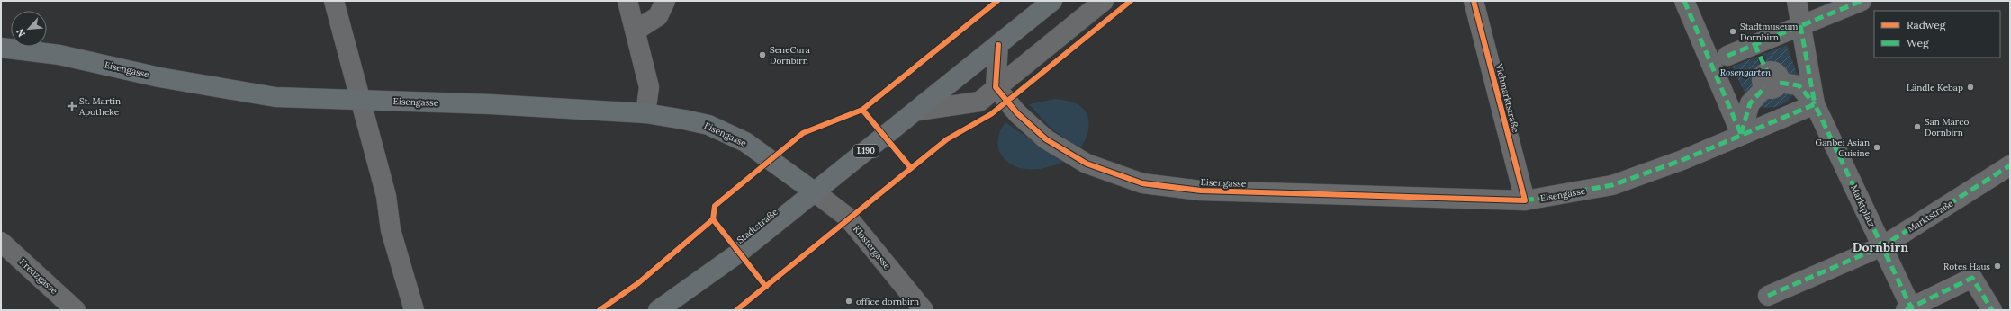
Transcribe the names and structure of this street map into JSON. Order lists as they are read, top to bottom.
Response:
{
  "streets": {
    "main road": ["Eisengasse", "L190", "Stadtstraße"],
    "street": [
      "Viehmarktstraße",
      "Marktplatz",
      "Marktstraße",
      "Klostergasse",
      "Kreuzgasse"
    ]
  },
  "crossings": [
    ["Eisengasse", "Viehmarktstraße"],
    ["Eisengasse", "Stadtstraße"],
    ["Eisengasse", "Klostergasse"],
    ["Marktplatz", "Marktstraße"],
    ["Stadtstraße", "Klostergasse"]
  ],
  "districts": ["Dornbirn"],
  "parks": ["Rosengarten"],
  "places": {
    "other": [
      "Stadtmuseum Dornbirn",
      "SeneCura Dornbirn",
      "Ländle Kebap",
      "San Marco Dornbirn",
      "Ganbei Asian Cuisine",
      "Rotes Haus",
      "office dornbirn"
    ],
    "health": ["St. Martin Apotheke"]
  },
  "legend": ["Radweg", "Weg"],
  "north": "bottom left"
}
